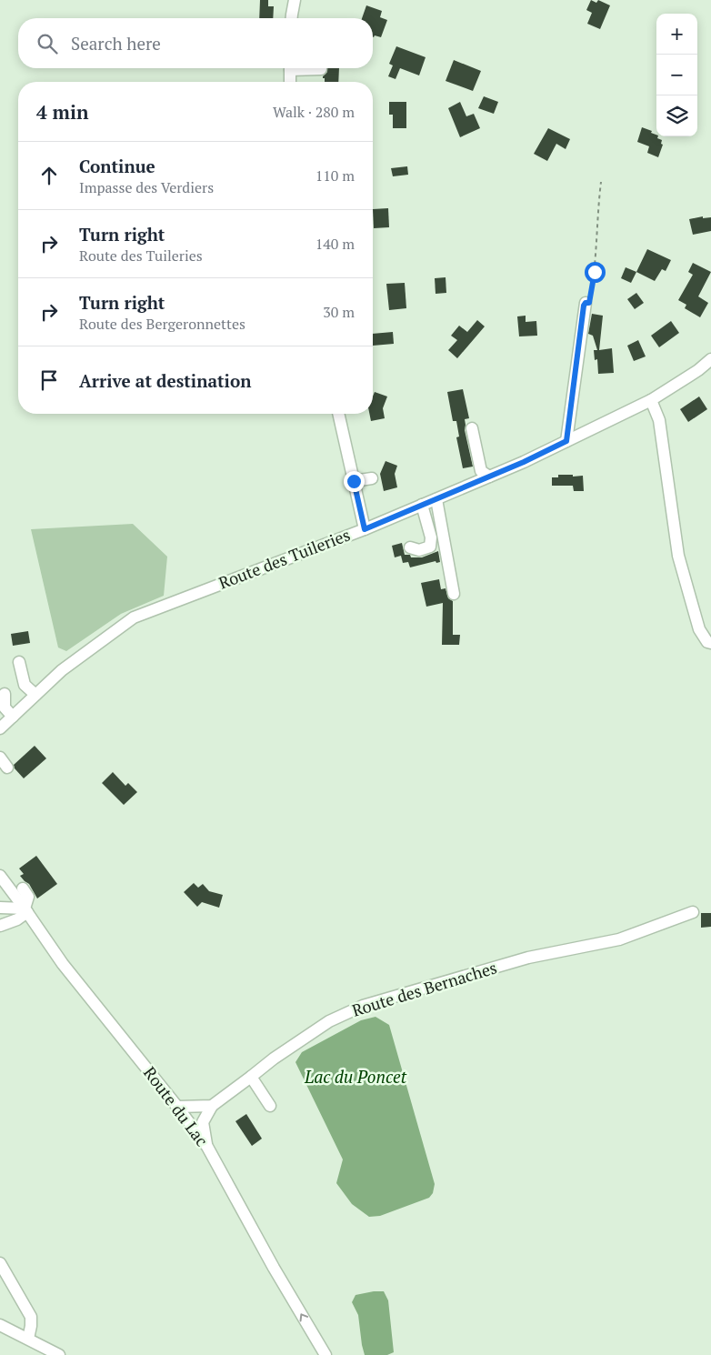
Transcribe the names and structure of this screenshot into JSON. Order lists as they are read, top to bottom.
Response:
{
  "streets": {
    "street": ["Route des Tuileries", "Route des Bernaches", "Route du Lac"]
  },
  "one_way": ["Route du Lac"],
  "water": ["Lac du Poncet"],
  "page": {
    "map_buttons": ["+", "−"],
    "search": "Search here",
    "heading": ["4 min", "Walk · 280 m"],
    "list": [
      ["Continue", "Impasse des Verdiers", "110 m"],
      ["Turn right", "Route des Tuileries", "140 m"],
      ["Turn right", "Route des Bergeronnettes", "30 m"],
      "Arrive at destination"
    ]
  }
}
